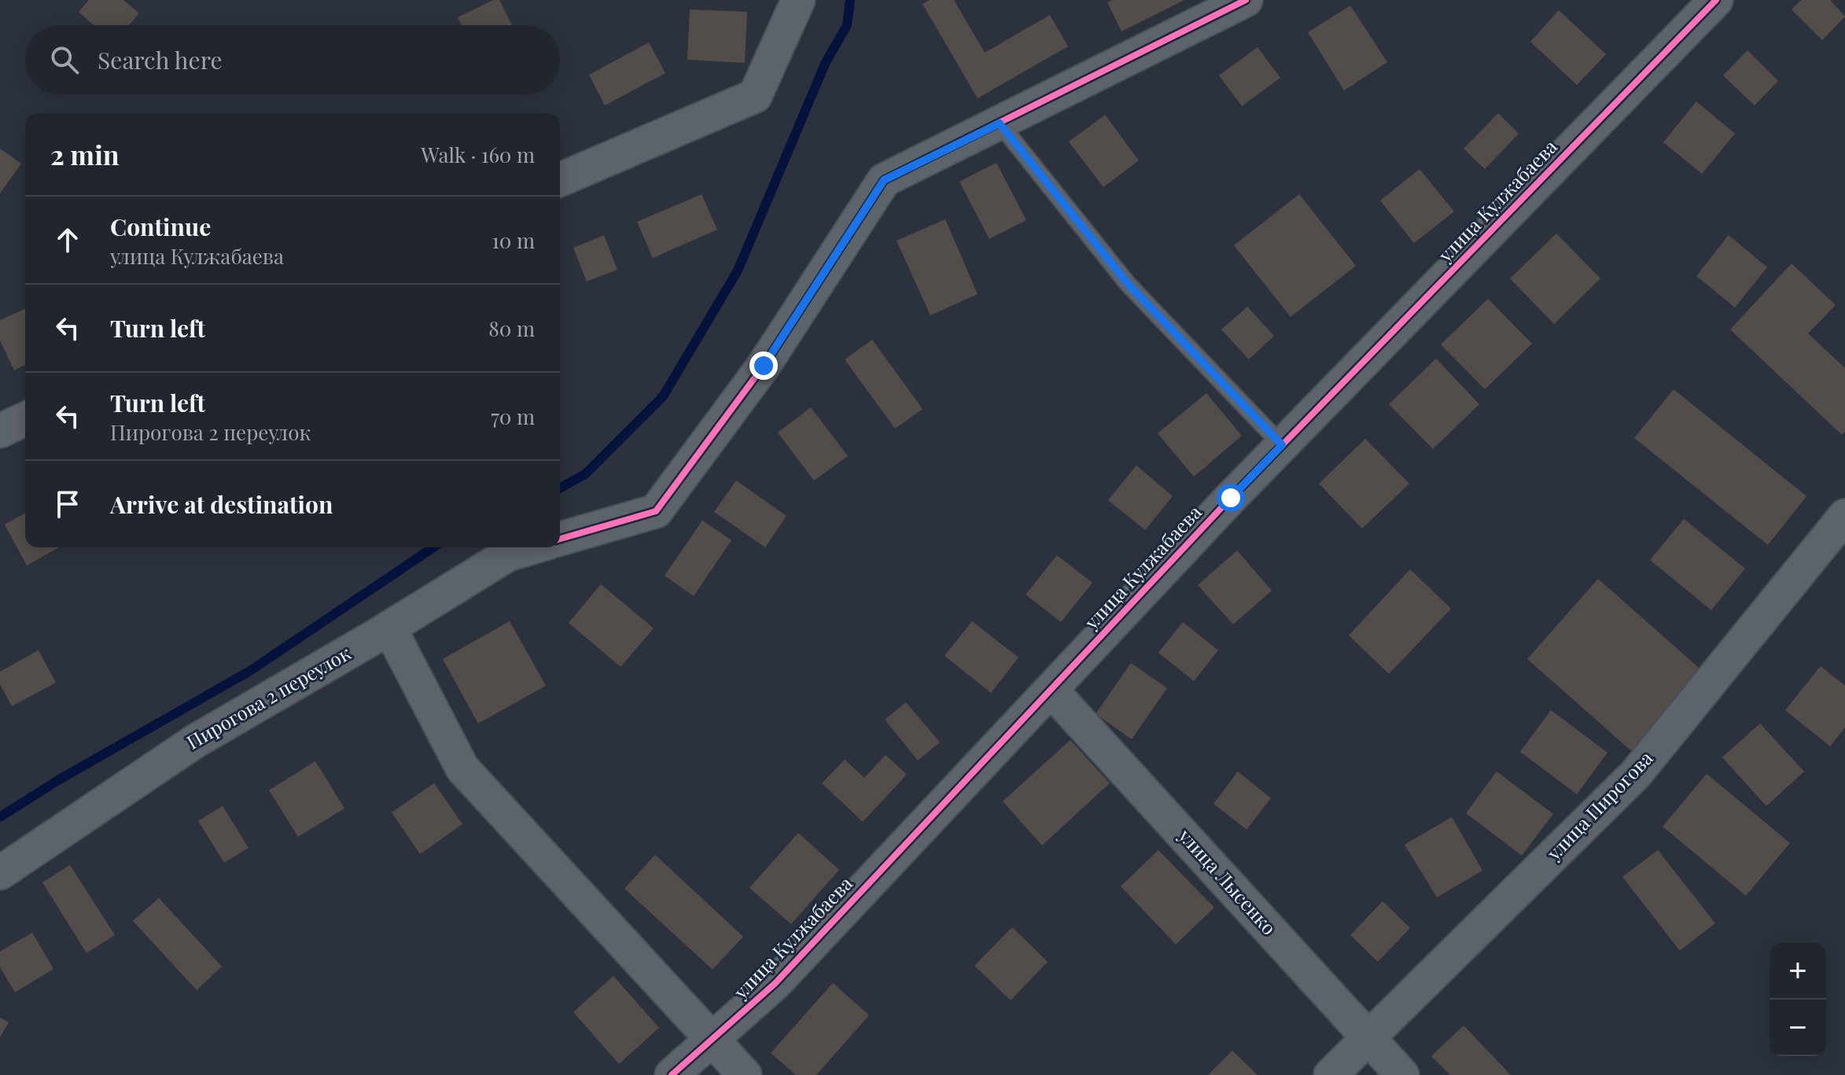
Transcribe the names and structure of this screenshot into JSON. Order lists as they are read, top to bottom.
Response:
{
  "streets": {
    "street": [
      "улица Кулжабаева",
      "Пирогова 2 переулок",
      "улица Пирогова",
      "улица Лысенко"
    ]
  },
  "crossings": [
    ["улица Кулжабаева", "улица Лысенко"],
    ["улица Пирогова", "улица Лысенко"]
  ],
  "page": {
    "search": "Search here",
    "heading": ["2 min", "Walk · 160 m"],
    "list": [
      ["Continue", "улица Кулжабаева", "10 m"],
      ["Turn left", "80 m"],
      ["Turn left", "Пирогова 2 переулок", "70 m"],
      "Arrive at destination"
    ],
    "map_buttons": ["+", "−"]
  }
}
